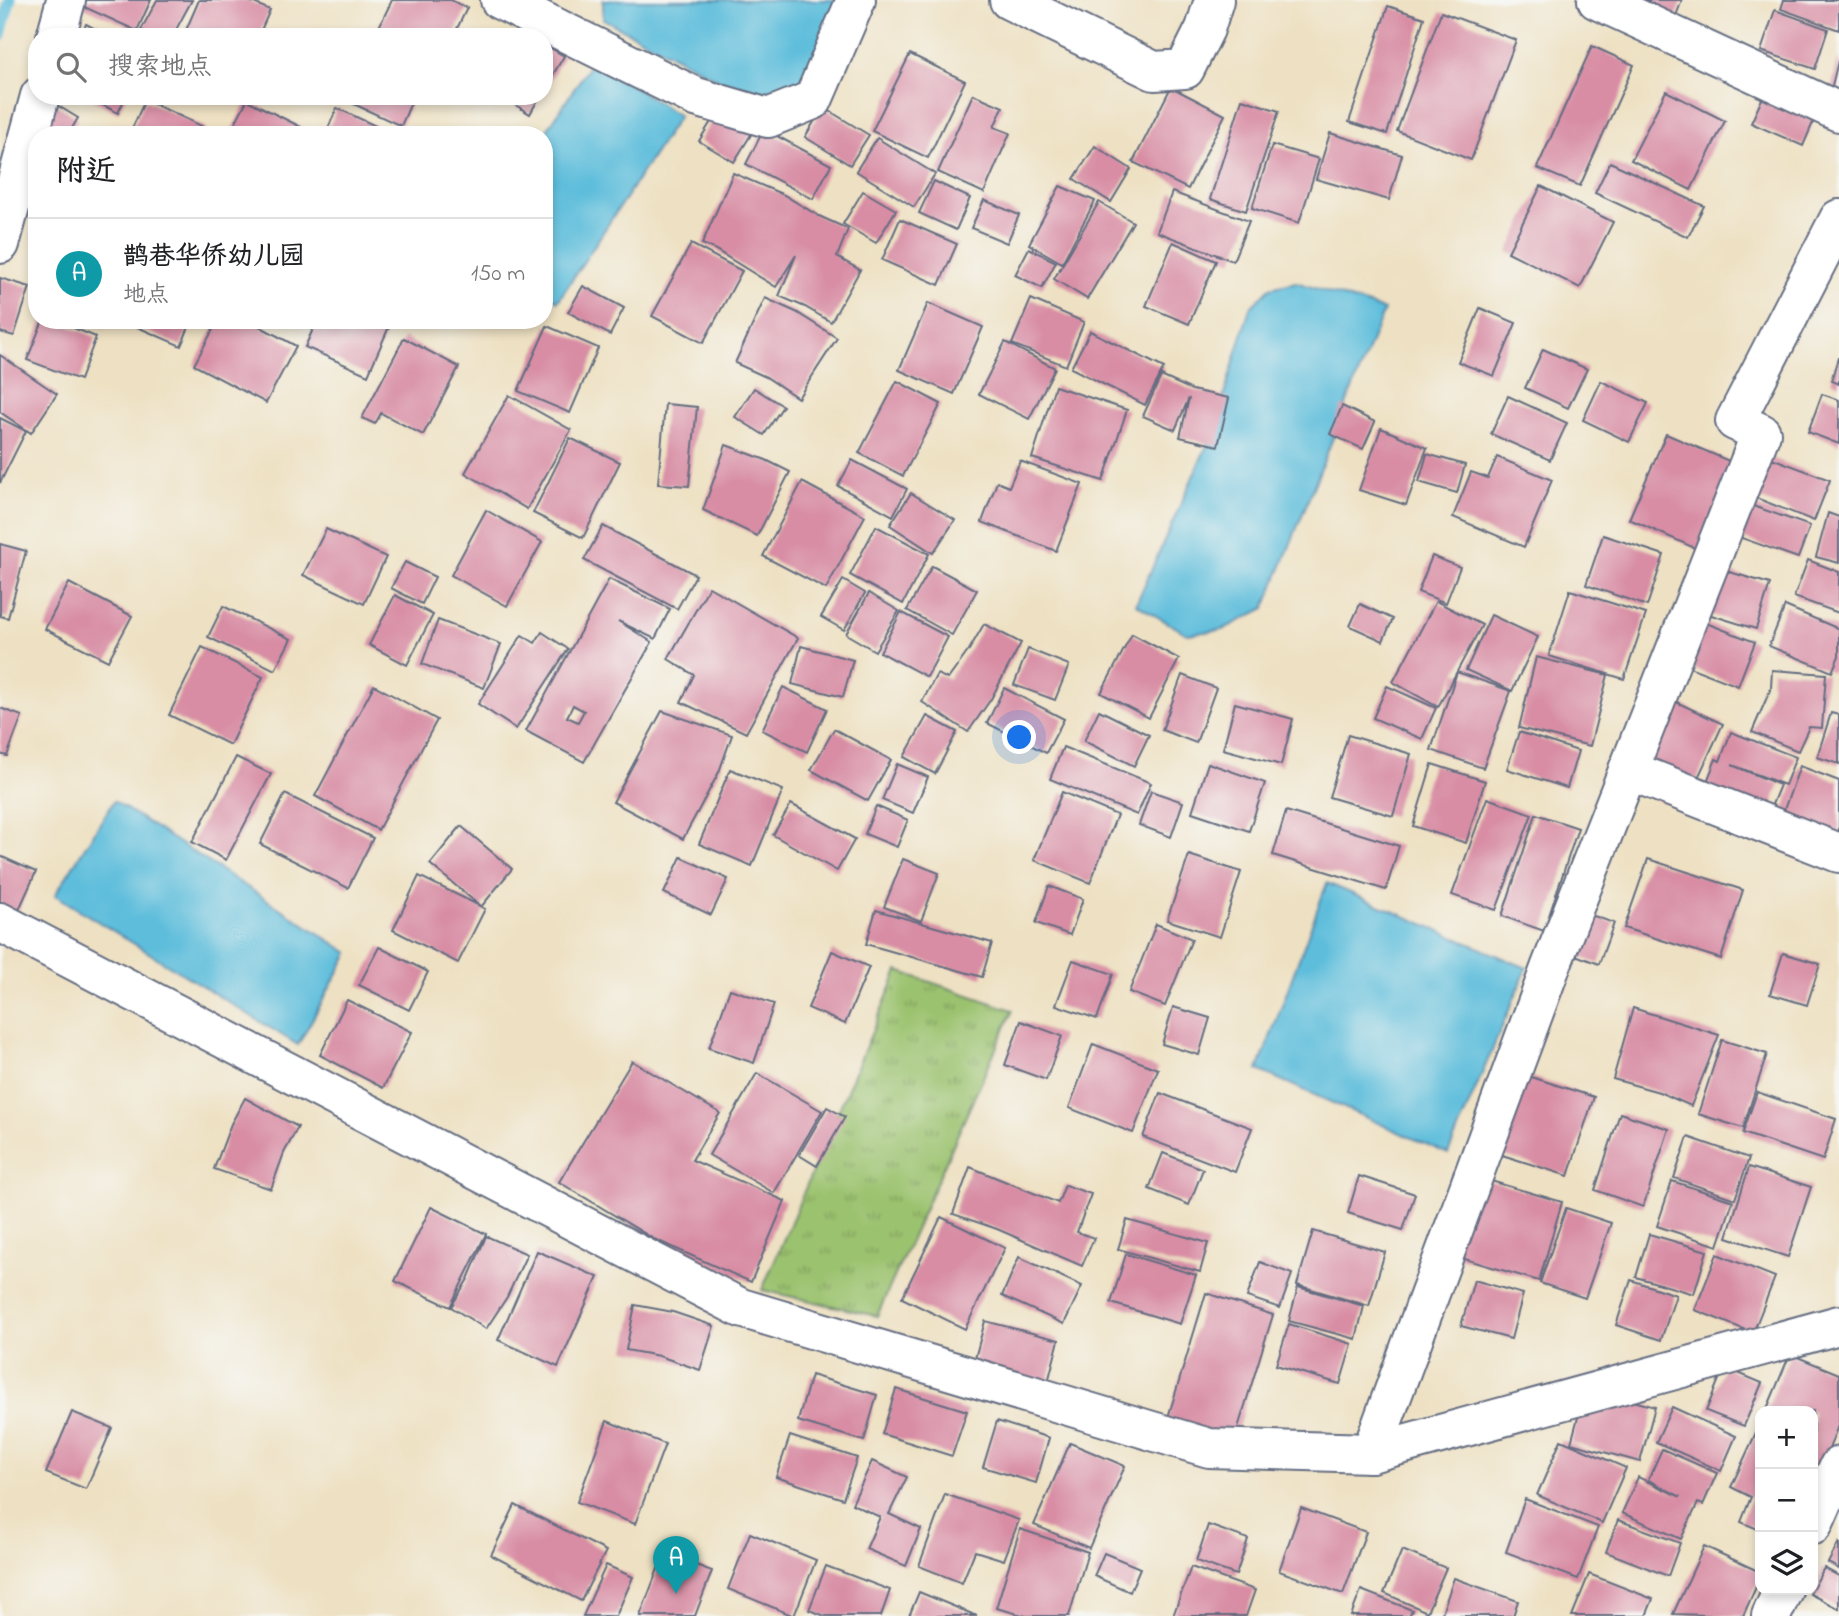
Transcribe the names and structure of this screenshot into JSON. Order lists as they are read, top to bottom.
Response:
{
  "page": {
    "search": "搜索地点",
    "heading": "附近",
    "list": [
      {
        "mark": "A",
        "name": "鹊巷华侨幼儿园",
        "note": "地点",
        "value": "150 m"
      }
    ],
    "map_buttons": ["+", "−"],
    "pins": "A"
  }
}
